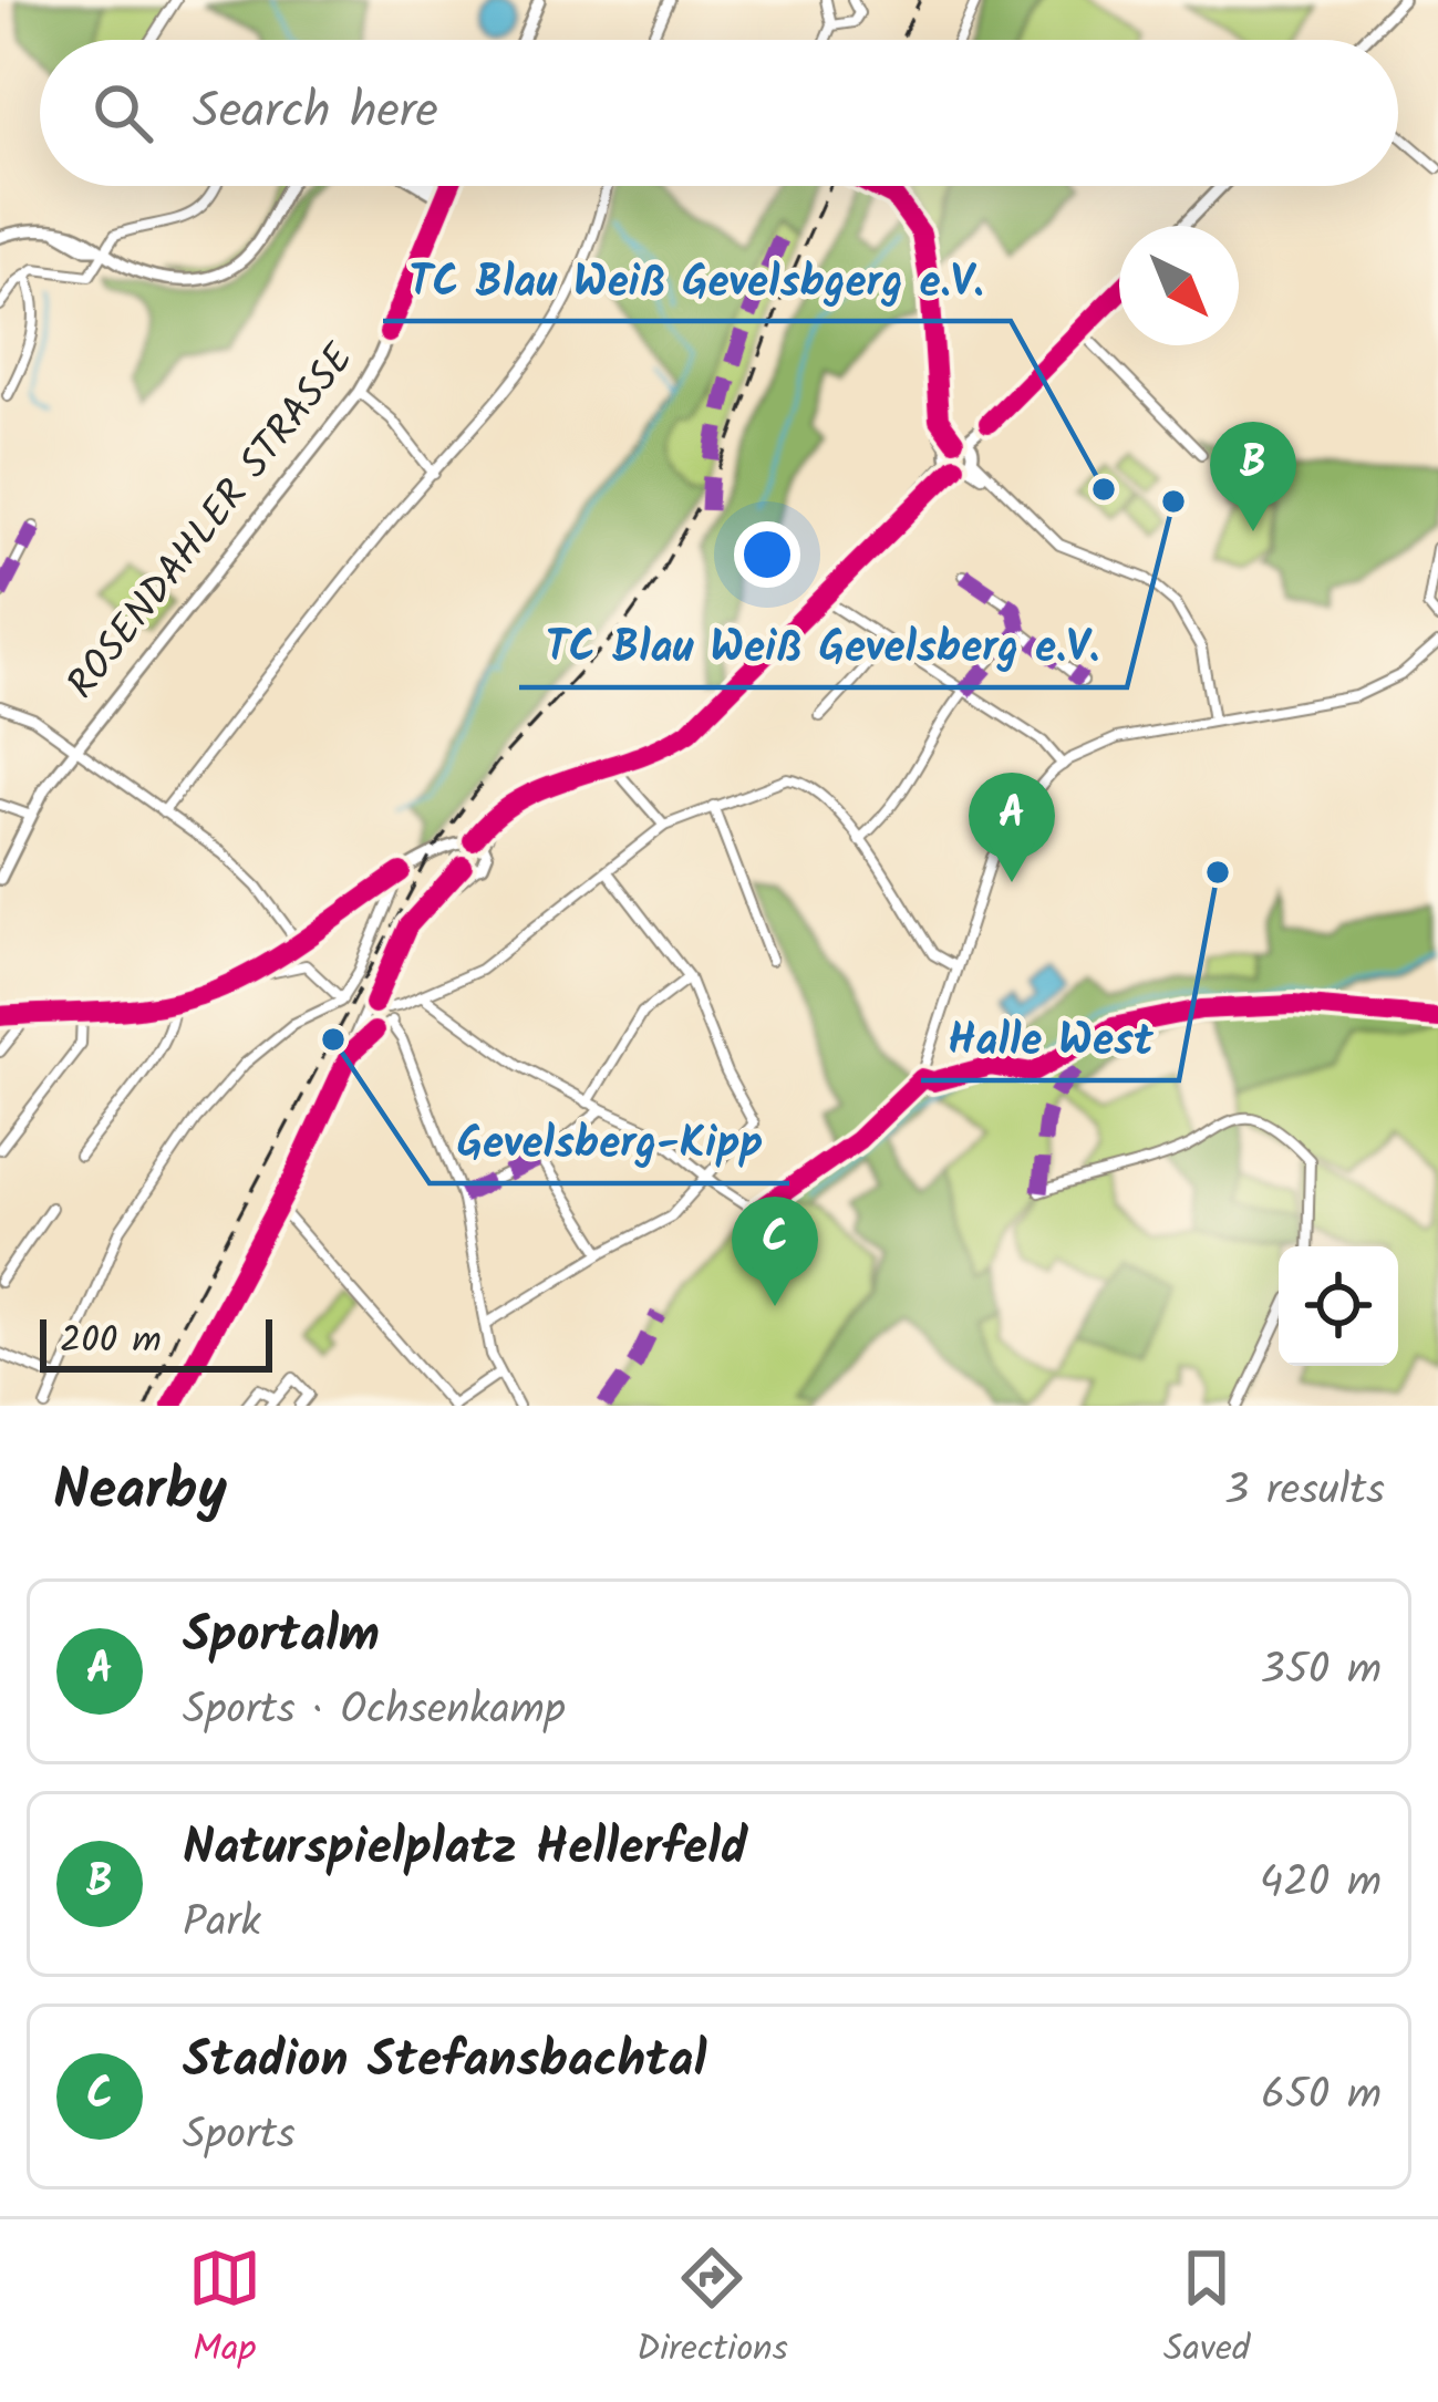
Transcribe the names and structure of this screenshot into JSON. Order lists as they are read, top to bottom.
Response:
{
  "streets": {
    "main road": ["ROSENDAHLER STRASSE"]
  },
  "places": [
    "TC Blau Weiß Gevelsbgerg e.V.",
    "TC Blau Weiß Gevelsberg e.V.",
    "Halle West",
    "Gevelsberg-Kipp"
  ],
  "scale_bar": "200 m",
  "north": "bottom right",
  "page": {
    "search": "Search here",
    "pins": ["B", "A", "C"],
    "scale": "200 m",
    "heading": ["Nearby", "3 results"],
    "list": [
      {
        "mark": "A",
        "name": "Sportalm",
        "note": "Sports · Ochsenkamp",
        "value": "350 m"
      },
      {
        "mark": "B",
        "name": "Naturspielplatz Hellerfeld",
        "note": "Park",
        "value": "420 m"
      },
      {
        "mark": "C",
        "name": "Stadion Stefansbachtal",
        "note": "Sports",
        "value": "650 m"
      }
    ],
    "nav": ["Map", "Directions", "Saved"]
  }
}
